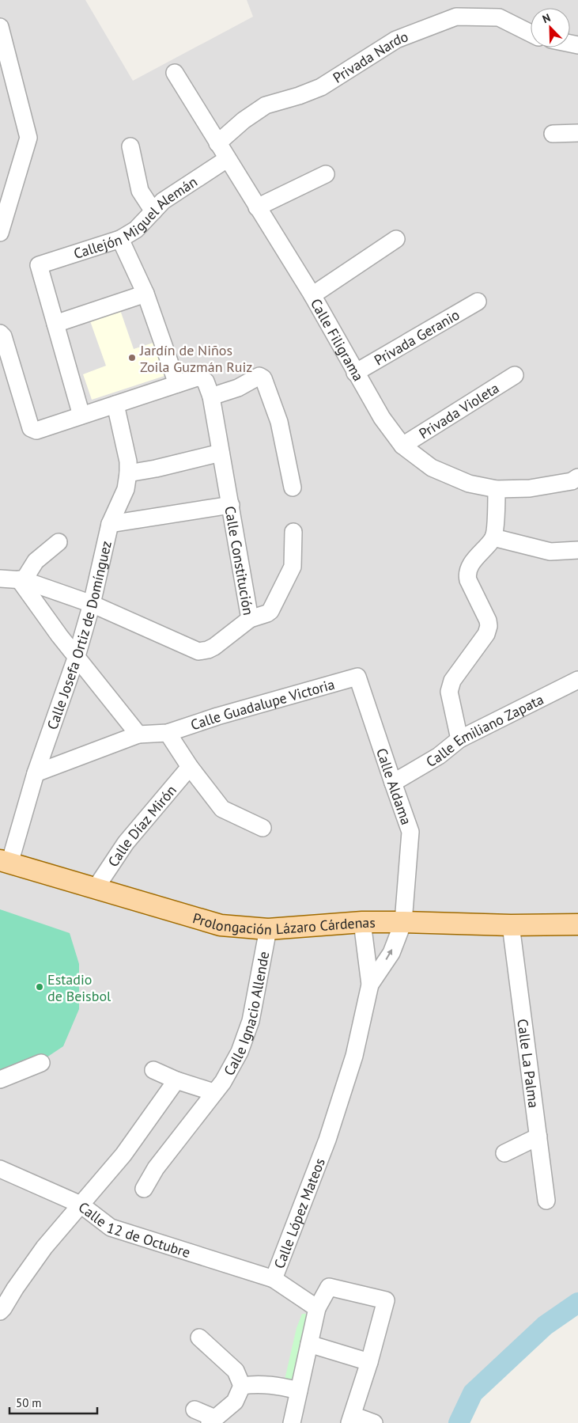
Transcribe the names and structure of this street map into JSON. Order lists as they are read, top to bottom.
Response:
{
  "streets": {
    "main road": ["Prolongación Lázaro Cárdenas"],
    "street": [
      "Privada Nardo",
      "Callejón Miguel Alemán",
      "Privada Geranio",
      "Calle Filigrama",
      "Privada Violeta",
      "Calle Constitución",
      "Calle Josefa Ortiz de Domínguez",
      "Calle Guadalupe Victoria",
      "Calle Emiliano Zapata",
      "Calle Aldama",
      "Calle Díaz Mirón",
      "Calle Ignacio Allende",
      "Calle La Palma",
      "Calle López Mateos",
      "Calle 12 de Octubre"
    ]
  },
  "crossings": [
    ["Privada Nardo", "Calle Filigrama"],
    ["Callejón Miguel Alemán", "Calle Filigrama"],
    ["Privada Geranio", "Calle Filigrama"],
    ["Calle Filigrama", "Privada Violeta"],
    ["Calle Constitución", "Calle Josefa Ortiz de Domínguez"],
    ["Calle Josefa Ortiz de Domínguez", "Prolongación Lázaro Cárdenas"],
    ["Calle Guadalupe Victoria", "Calle Aldama"],
    ["Calle Emiliano Zapata", "Calle Aldama"],
    ["Calle Aldama", "Prolongación Lázaro Cárdenas"],
    ["Calle Aldama", "Calle López Mateos"],
    ["Calle Díaz Mirón", "Prolongación Lázaro Cárdenas"],
    ["Prolongación Lázaro Cárdenas", "Calle Ignacio Allende"],
    ["Prolongación Lázaro Cárdenas", "Calle La Palma"],
    ["Prolongación Lázaro Cárdenas", "Calle López Mateos"],
    ["Calle López Mateos", "Calle 12 de Octubre"]
  ],
  "places": ["Jardín de Niños Zoila Guzmán Ruiz", "Estadio de Beisbol"],
  "scale_bar": "50 m",
  "north": "top left"
}
